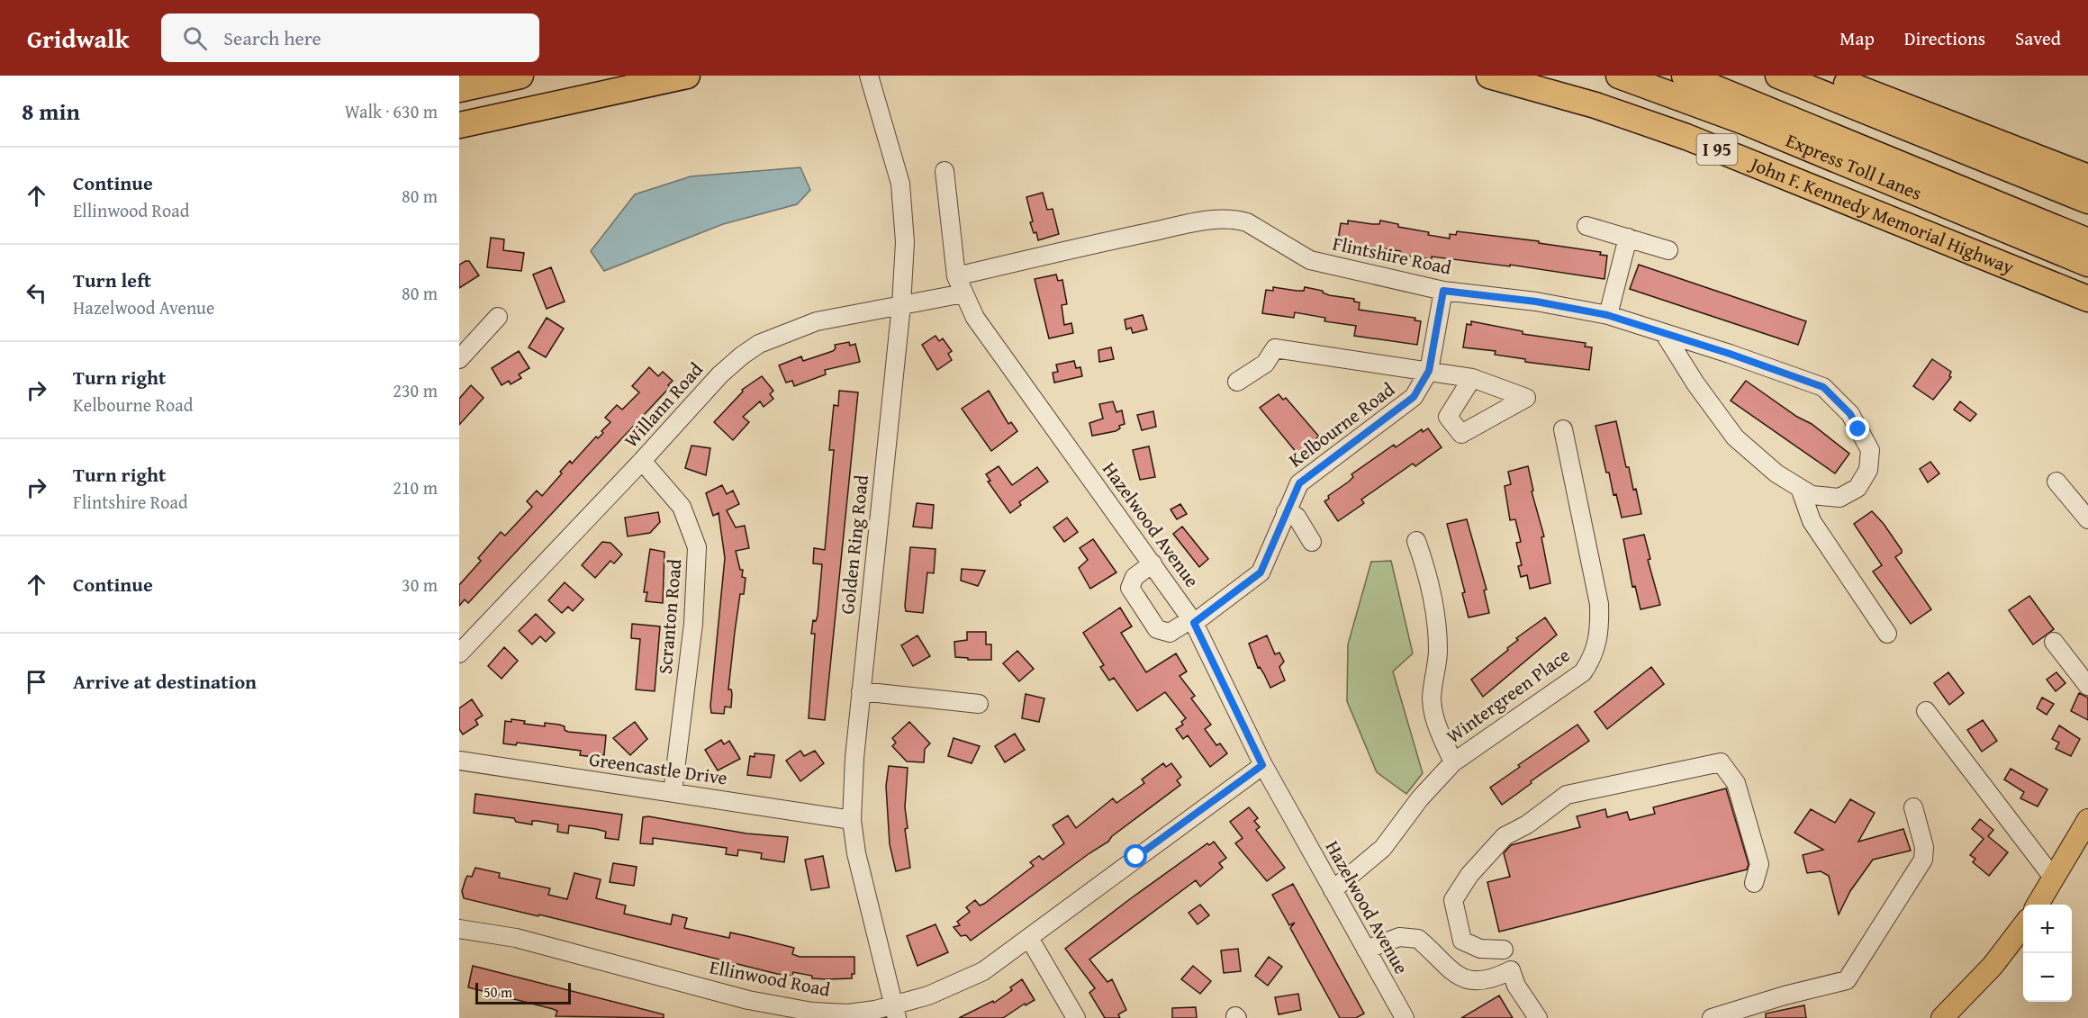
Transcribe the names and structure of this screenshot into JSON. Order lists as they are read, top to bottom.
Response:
{
  "streets": {
    "highway": ["I 95", "Express Toll Lanes", "John F. Kennedy Memorial Highway"],
    "street": [
      "Flintshire Road",
      "Willann Road",
      "Kelbourne Road",
      "Hazelwood Avenue",
      "Golden Ring Road",
      "Scranton Road",
      "Wintergreen Place",
      "Greencastle Drive",
      "Ellinwood Road"
    ]
  },
  "crossings": [
    ["Flintshire Road", "Kelbourne Road"],
    ["Flintshire Road", "Hazelwood Avenue"],
    ["Willann Road", "Hazelwood Avenue"],
    ["Willann Road", "Golden Ring Road"],
    ["Willann Road", "Scranton Road"],
    ["Kelbourne Road", "Hazelwood Avenue"],
    ["Hazelwood Avenue", "Wintergreen Place"],
    ["Hazelwood Avenue", "Ellinwood Road"],
    ["Golden Ring Road", "Greencastle Drive"],
    ["Golden Ring Road", "Ellinwood Road"],
    ["Scranton Road", "Greencastle Drive"]
  ],
  "scale_bar": "50 m",
  "page": {
    "header": "Gridwalk",
    "search": "Search here",
    "nav": ["Map", "Directions", "Saved"],
    "heading": ["8 min", "Walk · 630 m"],
    "list": [
      ["Continue", "Ellinwood Road", "80 m"],
      ["Turn left", "Hazelwood Avenue", "80 m"],
      ["Turn right", "Kelbourne Road", "230 m"],
      ["Turn right", "Flintshire Road", "210 m"],
      ["Continue", "30 m"],
      "Arrive at destination"
    ],
    "map_buttons": ["+", "−"],
    "scale": "50 m"
  }
}
